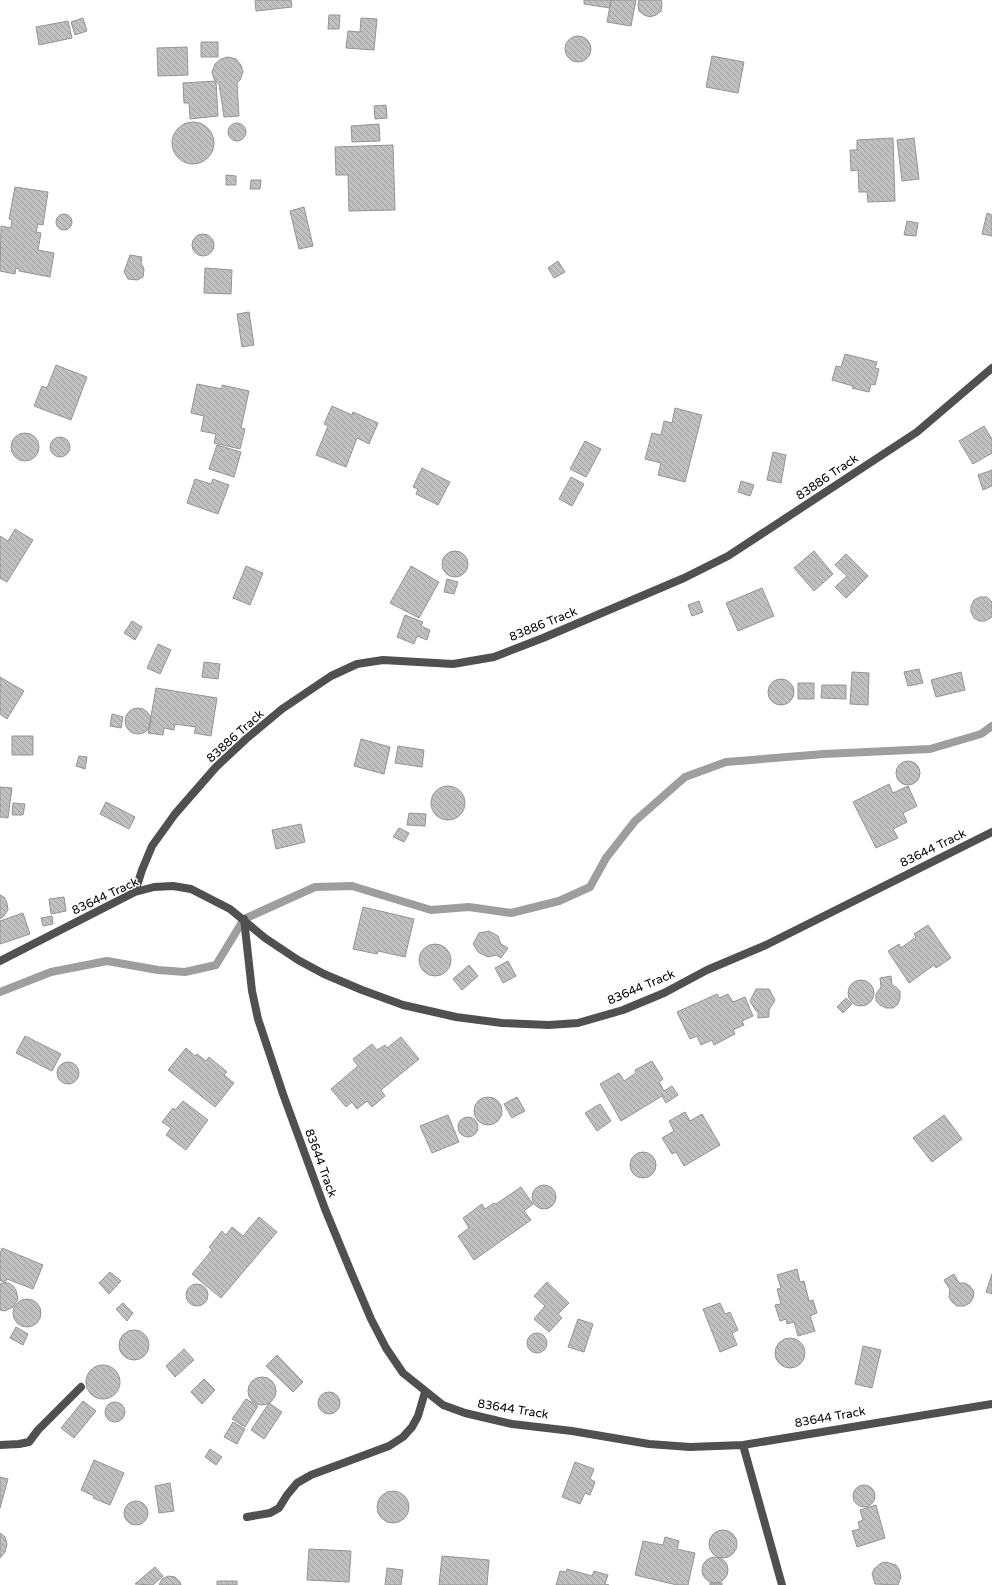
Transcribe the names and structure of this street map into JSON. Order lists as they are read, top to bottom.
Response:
{
  "streets": {
    "street": ["83886 Track", "83644 Track"]
  },
  "crossings": [
    ["83886 Track", "83644 Track"]
  ]
}
